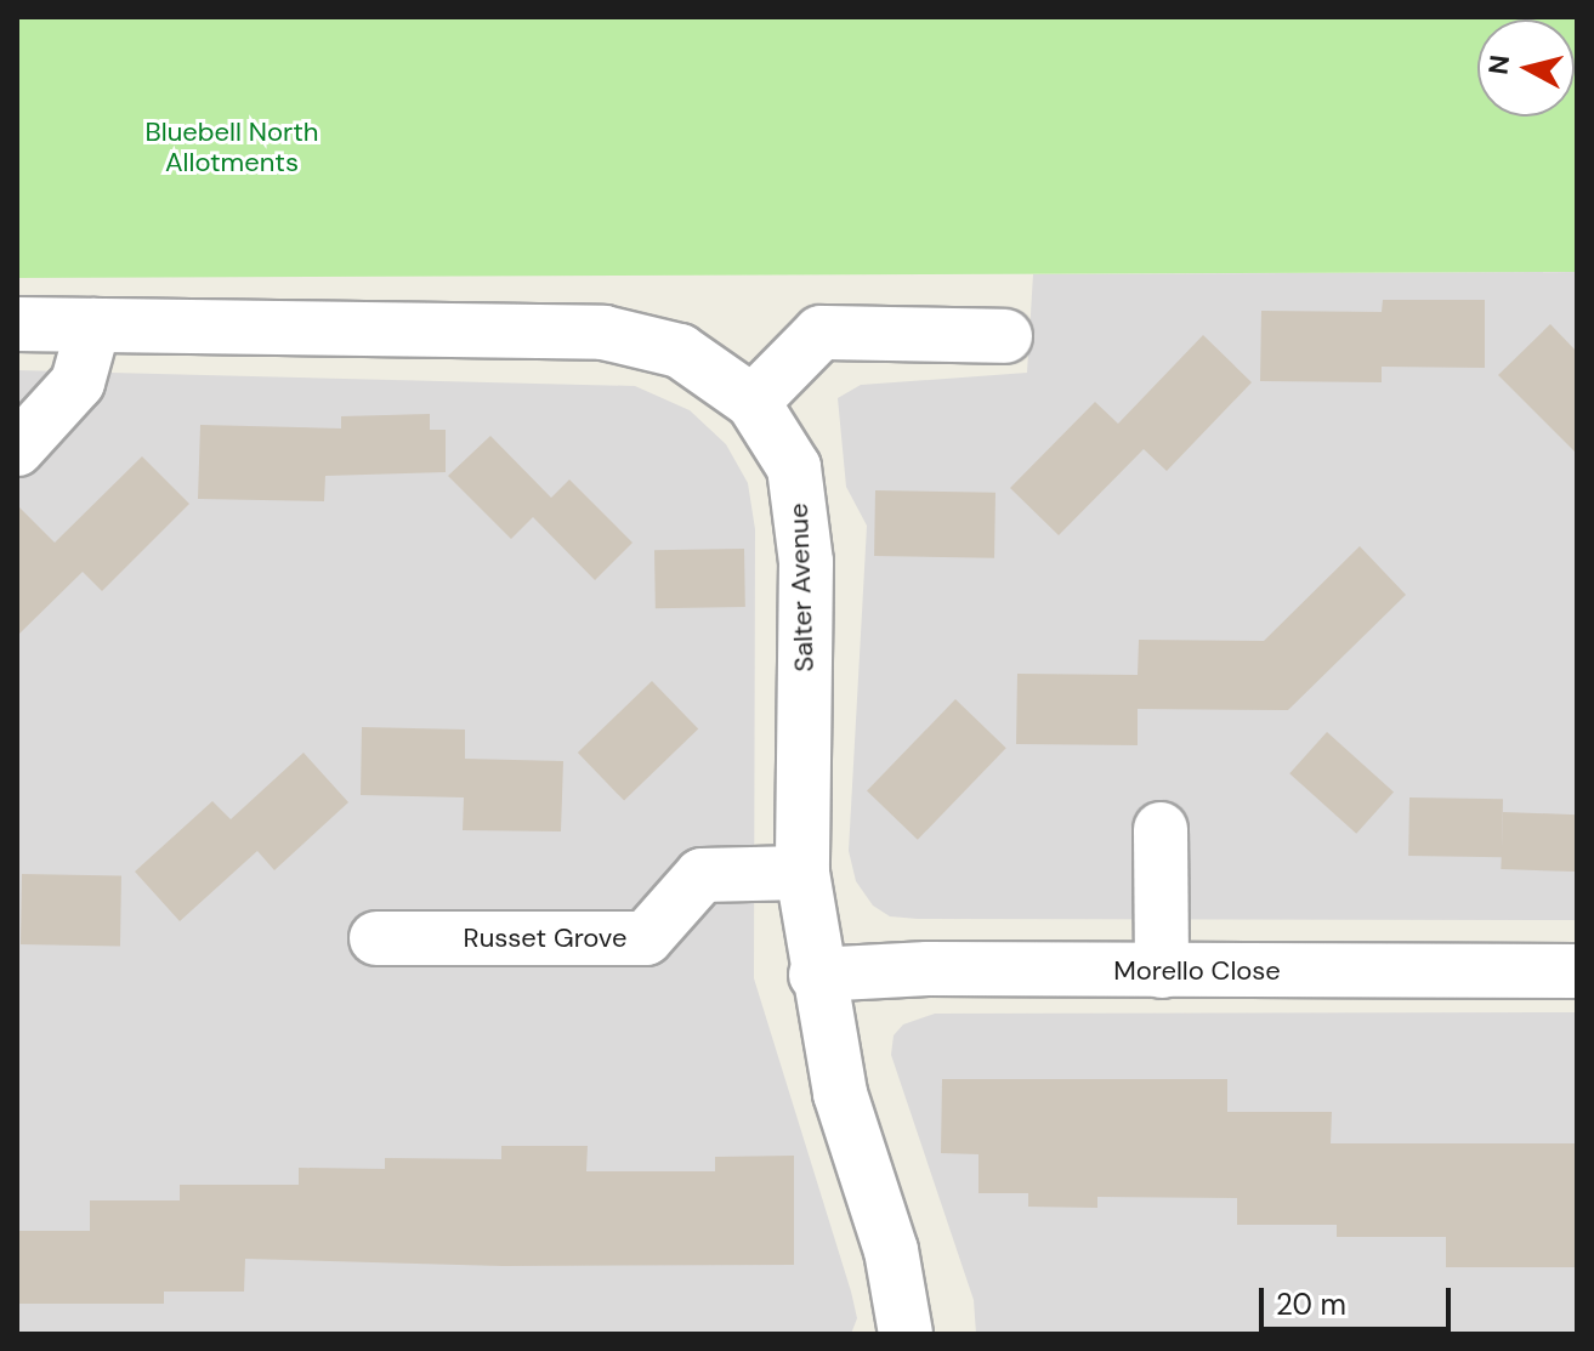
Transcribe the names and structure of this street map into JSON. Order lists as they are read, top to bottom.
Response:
{
  "streets": {
    "street": ["Salter Avenue", "Russet Grove", "Morello Close"]
  },
  "crossings": [
    ["Salter Avenue", "Russet Grove"],
    ["Salter Avenue", "Morello Close"]
  ],
  "parks": ["Bluebell North Allotments"],
  "scale_bar": "20 m",
  "north": "left"
}
